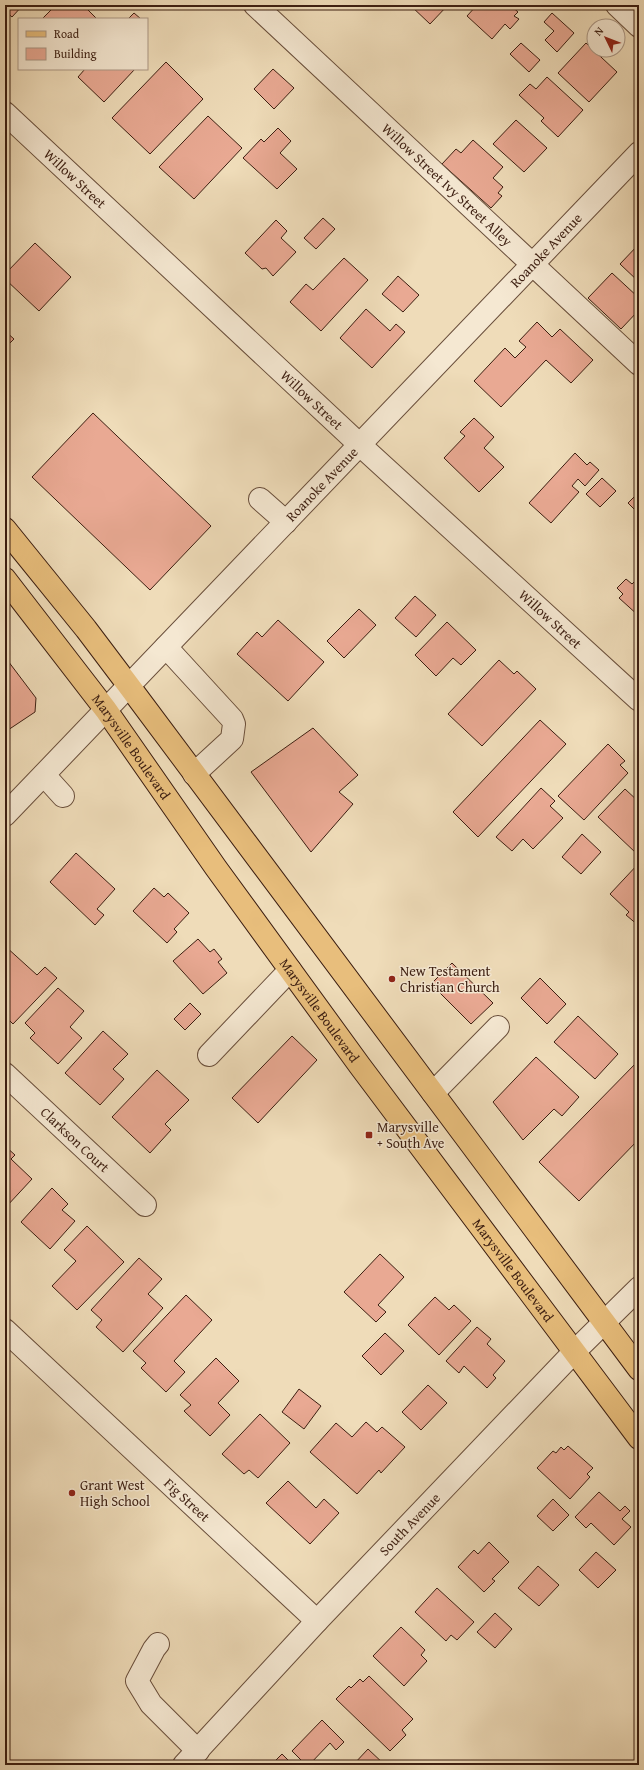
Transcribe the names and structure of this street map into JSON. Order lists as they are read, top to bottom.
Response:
{
  "streets": {
    "main road": ["Marysville Boulevard"],
    "street": [
      "Willow Street",
      "Willow Street Ivy Street Alley",
      "Roanoke Avenue",
      "Clarkson Court",
      "Fig Street",
      "South Avenue"
    ]
  },
  "crossings": [
    ["Willow Street", "Roanoke Avenue"],
    ["Willow Street Ivy Street Alley", "Roanoke Avenue"],
    ["Roanoke Avenue", "Marysville Boulevard"],
    ["Marysville Boulevard", "South Avenue"],
    ["Fig Street", "South Avenue"]
  ],
  "places": {
    "other": ["New Testament Christian Church", "Grant West High School"],
    "transit": ["Marysville + South Ave"]
  },
  "legend": ["Road", "Building"],
  "north": "top left"
}
